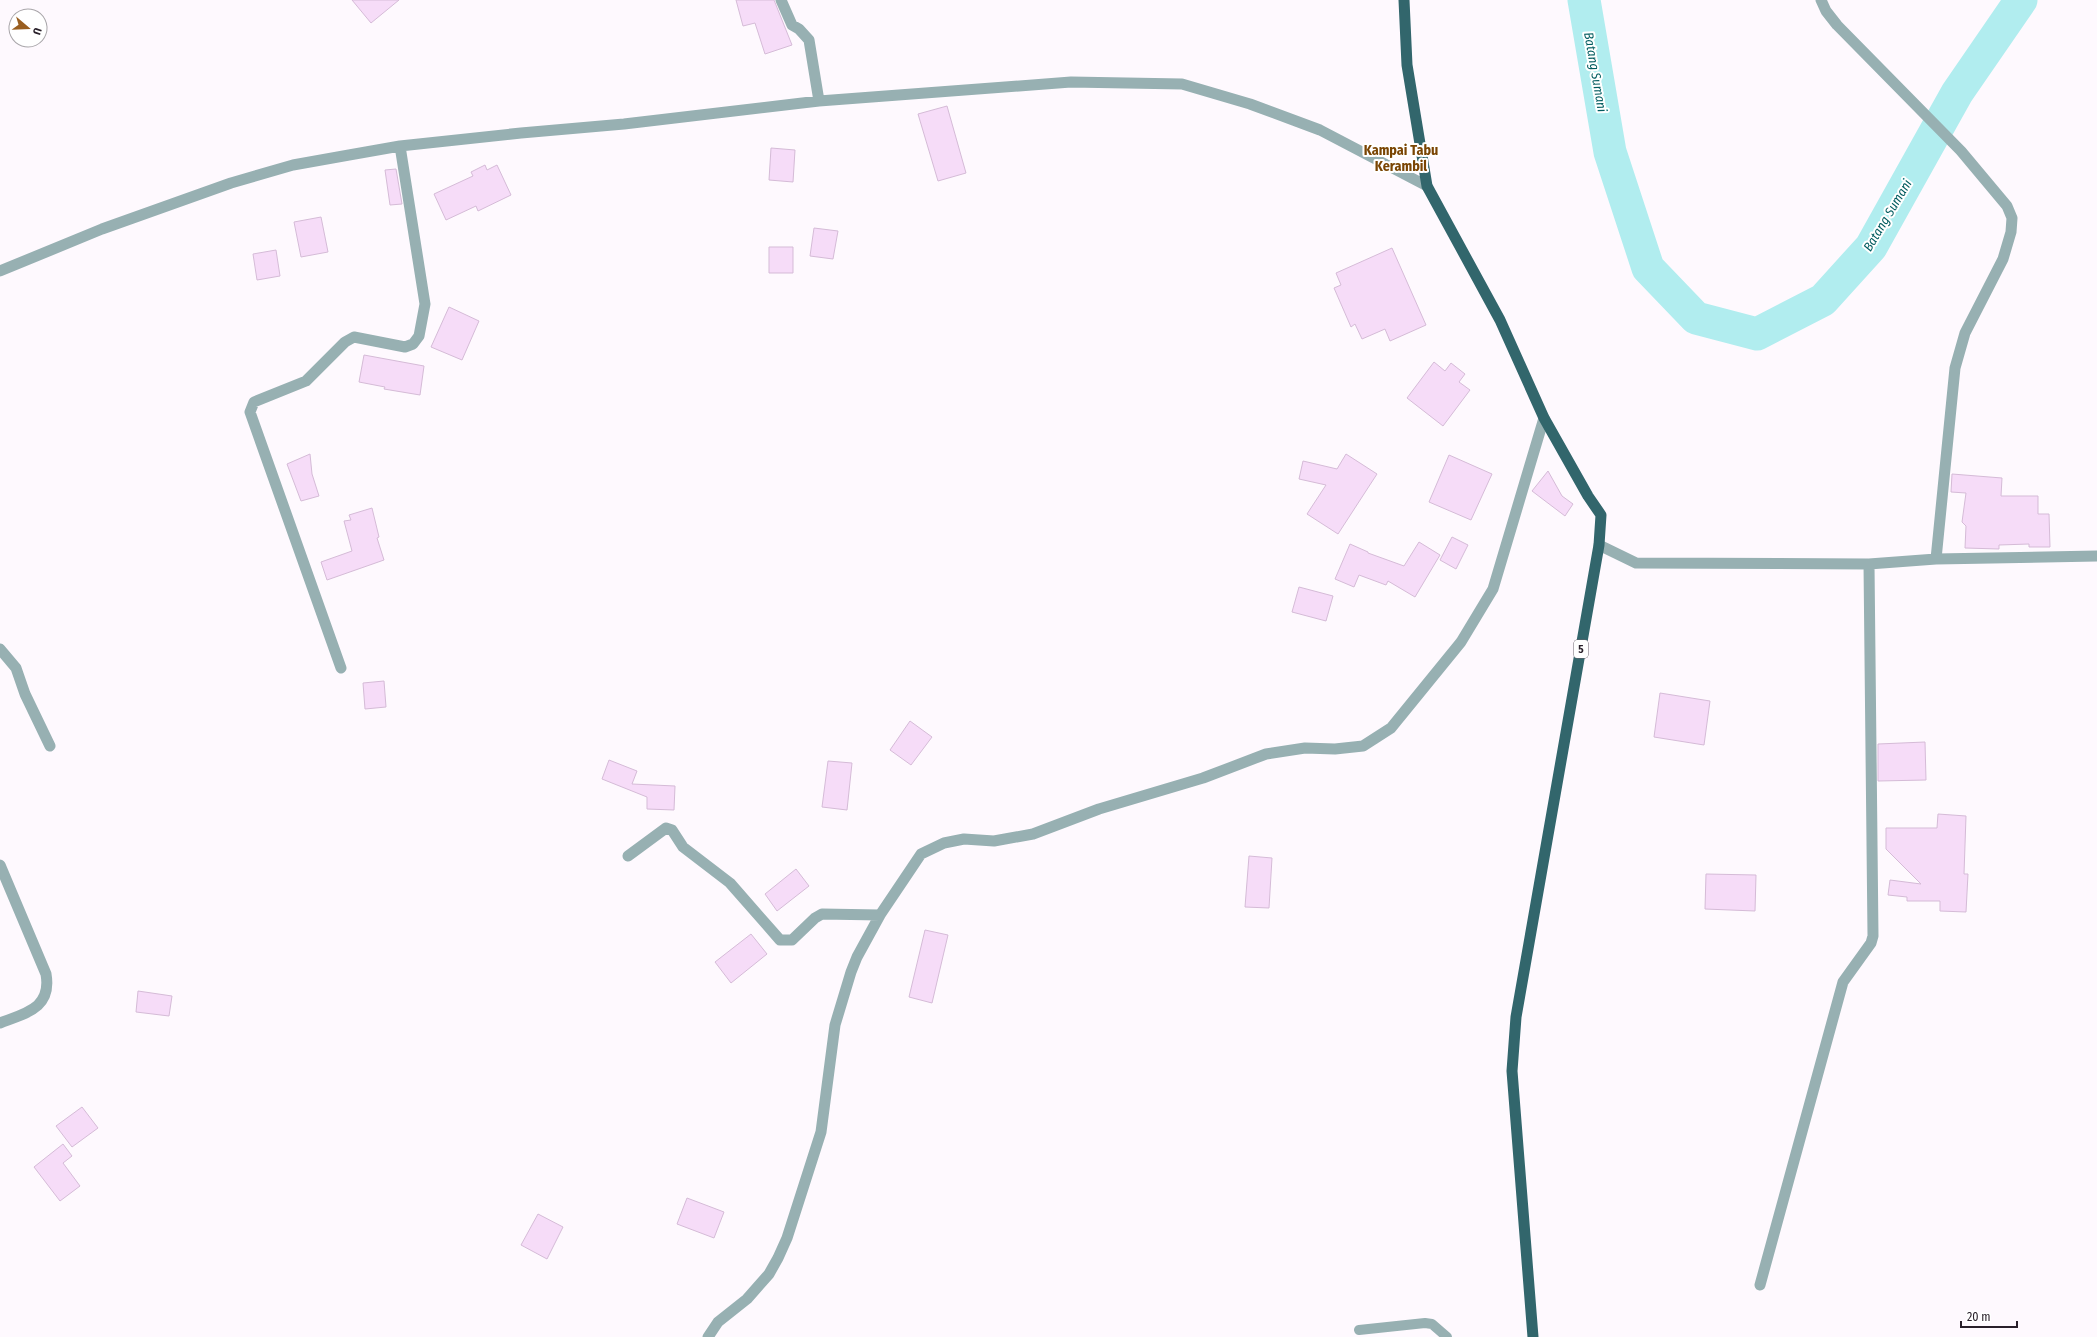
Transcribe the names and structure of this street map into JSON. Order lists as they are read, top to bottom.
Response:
{
  "streets": {
    "highway": ["5"]
  },
  "districts": ["Kampai Tabu Kerambil"],
  "water": ["Batang Sumani"],
  "scale_bar": "20 m",
  "north": "right"
}
